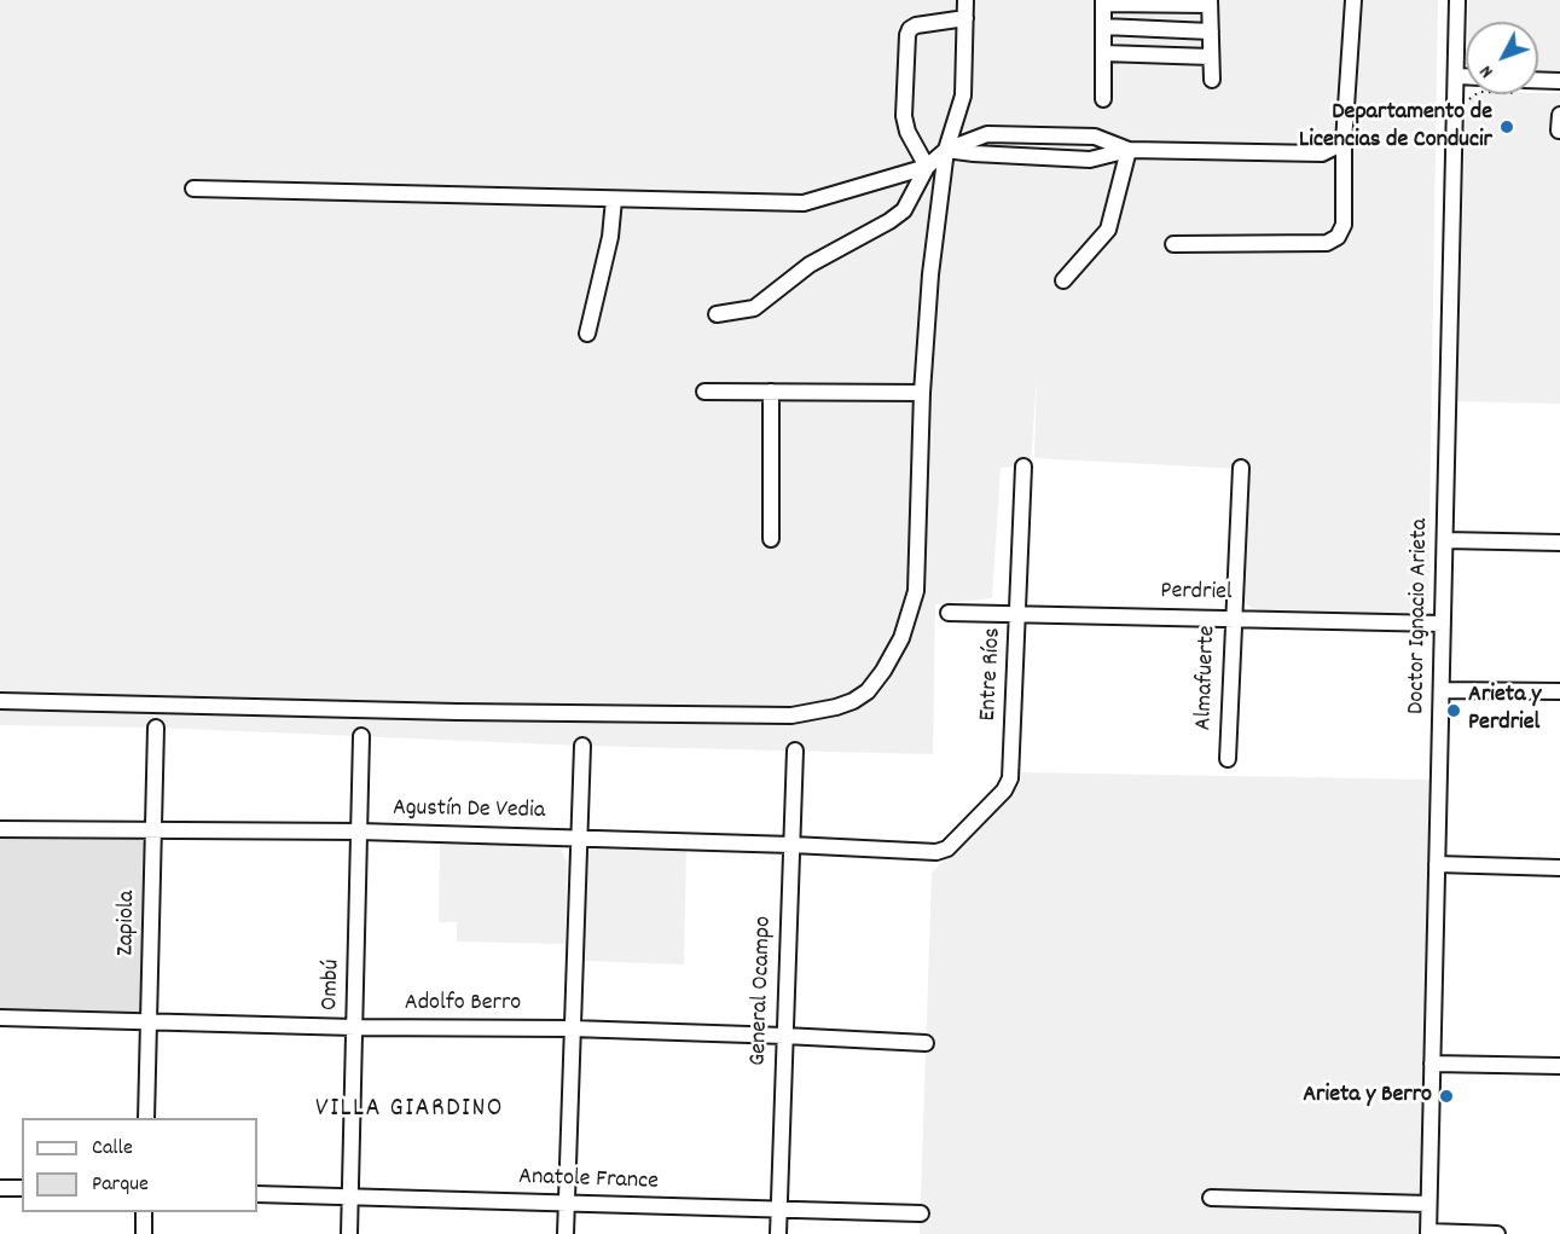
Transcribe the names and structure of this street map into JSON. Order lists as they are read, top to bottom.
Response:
{
  "streets": {
    "street": [
      "Perdriel",
      "Doctor Ignacio Arieta",
      "Entre Ríos",
      "Almafuerte",
      "Agustín De Vedia",
      "Zapiola",
      "Ombú",
      "General Ocampo",
      "Adolfo Berro",
      "Anatole France"
    ]
  },
  "crossings": [
    ["Perdriel", "Doctor Ignacio Arieta"],
    ["Perdriel", "Entre Ríos"],
    ["Perdriel", "Almafuerte"],
    ["Entre Ríos", "Agustín De Vedia"],
    ["Agustín De Vedia", "Zapiola"],
    ["Agustín De Vedia", "Ombú"],
    ["Agustín De Vedia", "General Ocampo"],
    ["Zapiola", "Adolfo Berro"],
    ["Ombú", "Adolfo Berro"],
    ["Ombú", "Anatole France"],
    ["General Ocampo", "Adolfo Berro"],
    ["General Ocampo", "Anatole France"]
  ],
  "districts": ["VILLA GIARDINO"],
  "places": ["Departamento de Licencias de Conducir", "Arieta y Perdriel", "Arieta y Berro"],
  "legend": ["Calle", "Parque"],
  "north": "bottom left"
}
